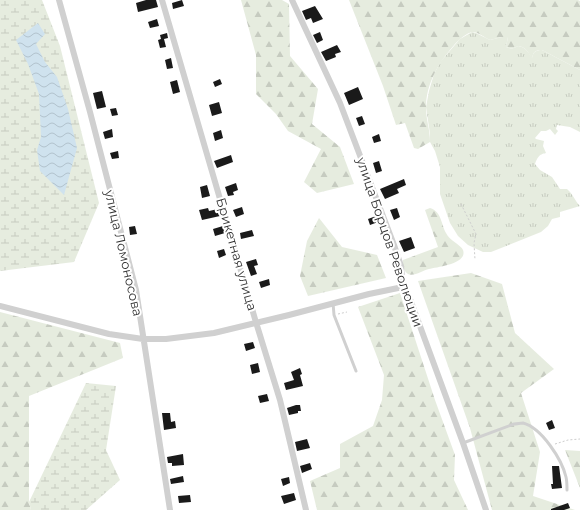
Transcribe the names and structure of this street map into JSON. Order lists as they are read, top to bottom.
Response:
{
  "streets": {
    "street": ["улица Борцов Революции", "улица Ломоносова", "Брикетная улица"]
  }
}
